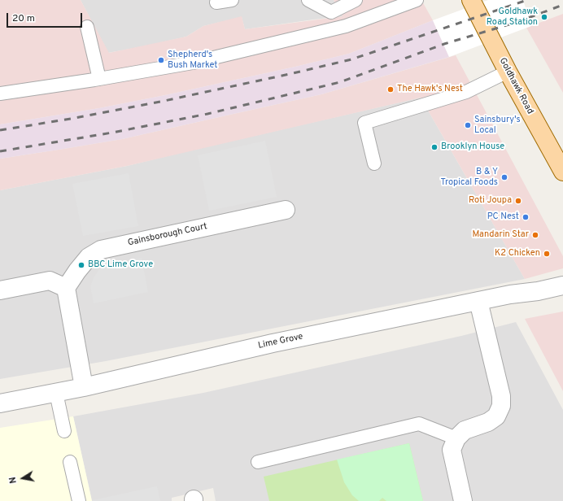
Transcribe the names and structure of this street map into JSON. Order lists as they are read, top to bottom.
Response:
{
  "streets": {
    "main road": ["Goldhawk Road"],
    "street": ["Gainsborough Court", "Lime Grove"]
  },
  "places": [
    "Goldhawk Road Station",
    "Shepherd's Bush Market",
    "The Hawk's Nest",
    "Sainsbury's Local",
    "Brooklyn House",
    "B & Y Tropical Foods",
    "Roti Joupa",
    "PC Nest",
    "Mandarin Star",
    "K2 Chicken",
    "BBC Lime Grove"
  ],
  "scale_bar": "20 m",
  "north": "left"
}
